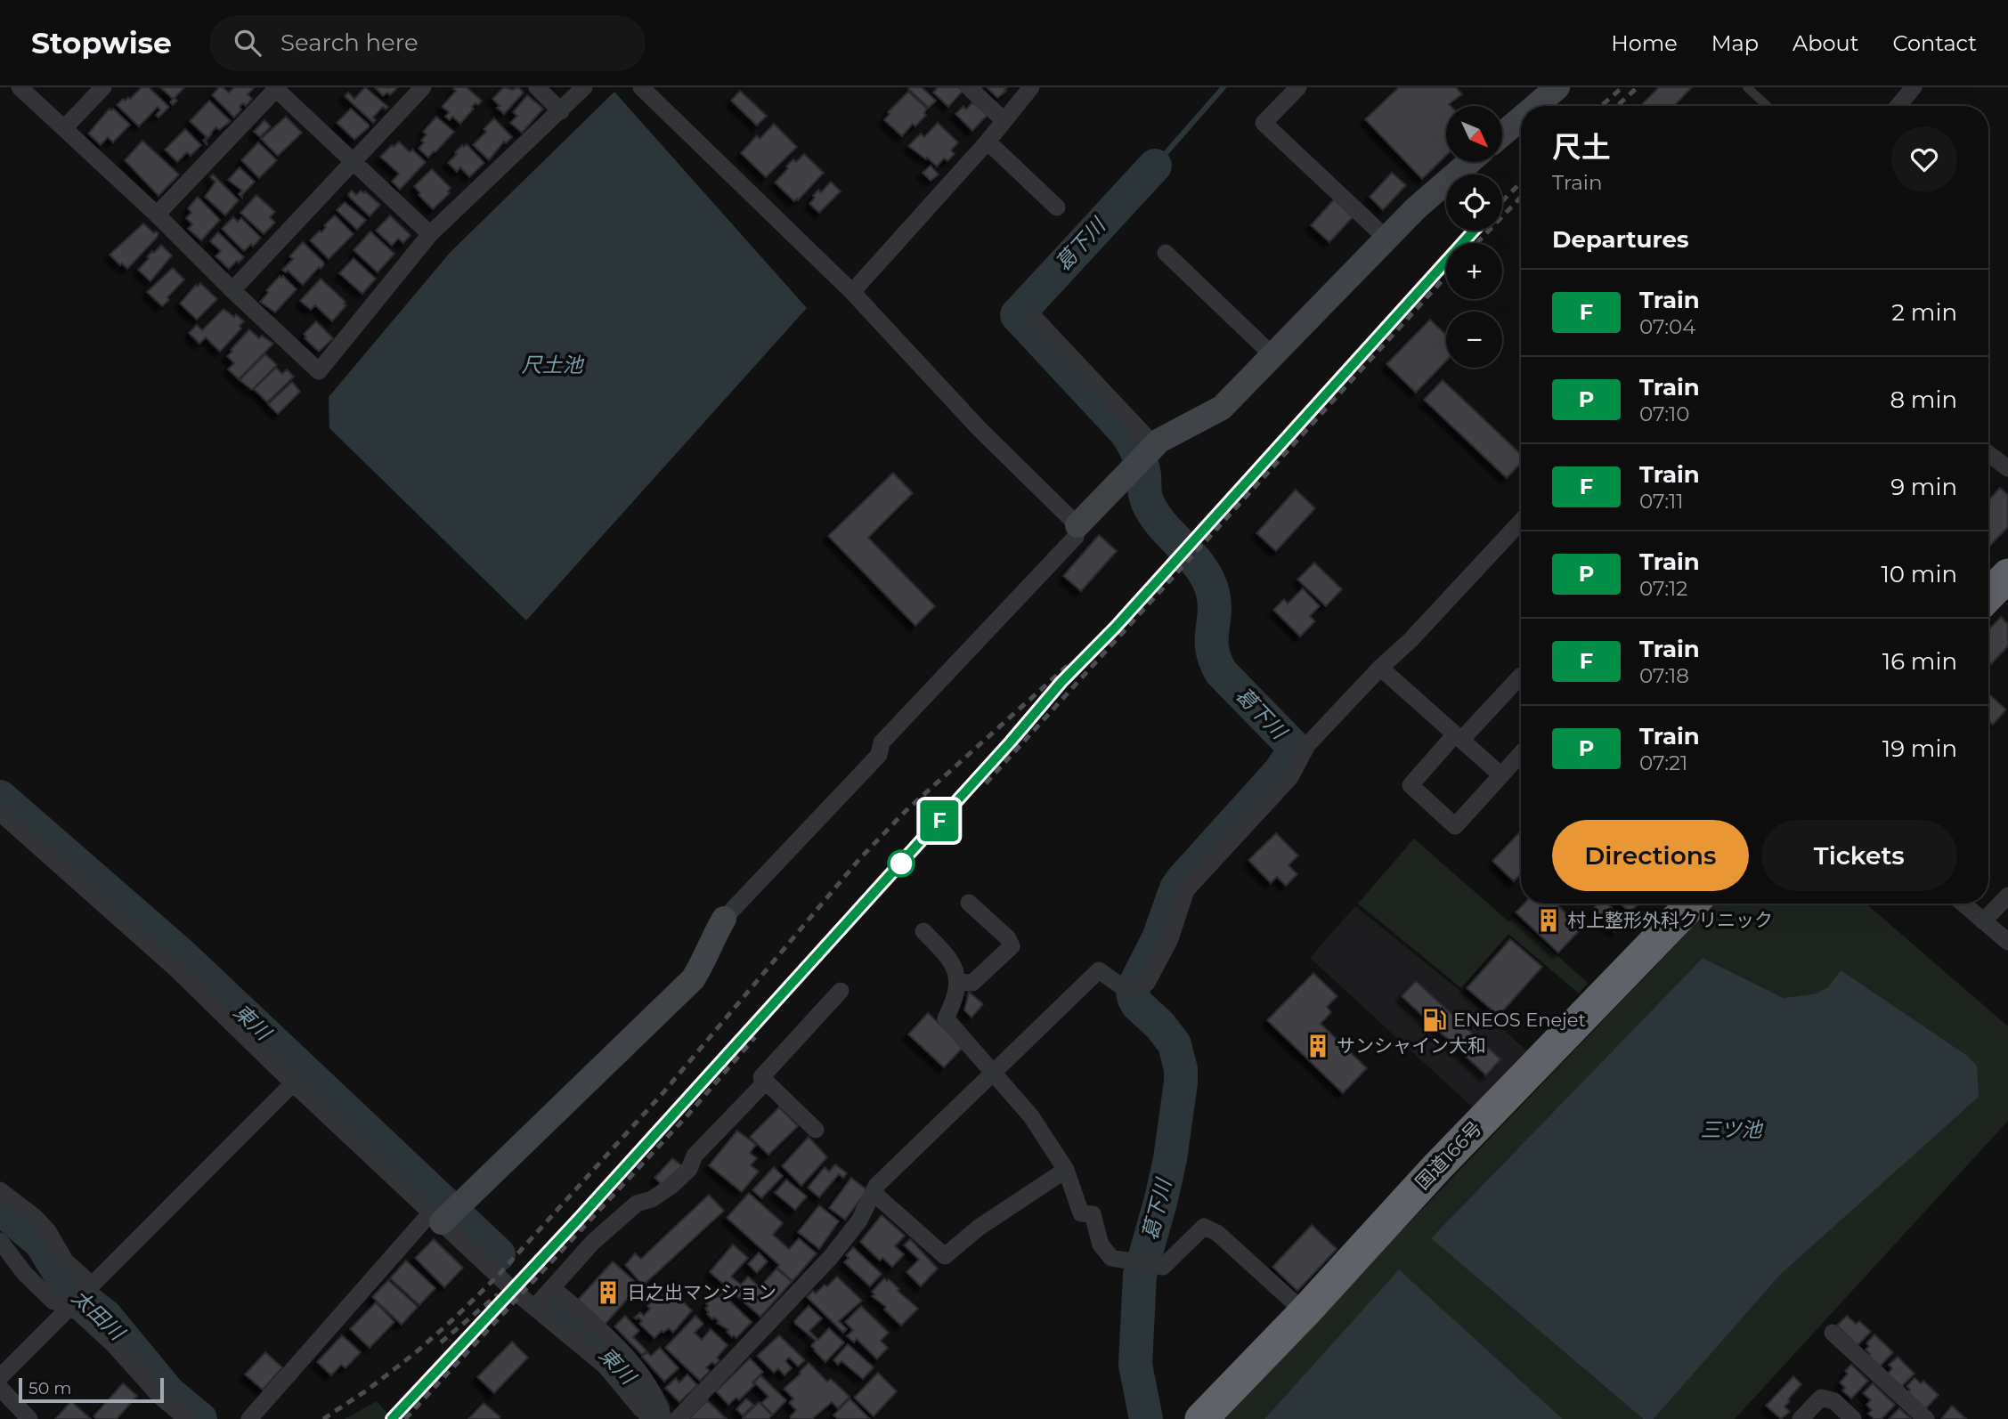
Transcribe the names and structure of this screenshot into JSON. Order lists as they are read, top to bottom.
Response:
{
  "streets": {
    "highway": ["国道166号"]
  },
  "water": [
    "葛下川",
    "尺土池",
    "東川",
    "三ツ池",
    "太田川"
  ],
  "places": {
    "building": ["村上整形外科クリニック", "サンシャイン大和", "日之出マンション"],
    "fuel station": ["ENEOS Enejet"]
  },
  "scale_bar": "50 m",
  "north": "bottom right",
  "page": {
    "header": "Stopwise",
    "search": "Search here",
    "nav": [
      "Home",
      "Map",
      "About",
      "Contact"
    ],
    "on_map": "F",
    "map_buttons": ["+", "−"],
    "heading": [
      ["尺土", "Train"],
      "Departures"
    ],
    "list": [
      {
        "mark": "F",
        "name": "Train",
        "note": "07:04",
        "value": "2 min"
      },
      {
        "mark": "P",
        "name": "Train",
        "note": "07:10",
        "value": "8 min"
      },
      {
        "mark": "F",
        "name": "Train",
        "note": "07:11",
        "value": "9 min"
      },
      {
        "mark": "P",
        "name": "Train",
        "note": "07:12",
        "value": "10 min"
      },
      {
        "mark": "F",
        "name": "Train",
        "note": "07:18",
        "value": "16 min"
      },
      {
        "mark": "P",
        "name": "Train",
        "note": "07:21",
        "value": "19 min"
      }
    ],
    "buttons": ["Directions", "Tickets"],
    "scale": "50 m"
  }
}
